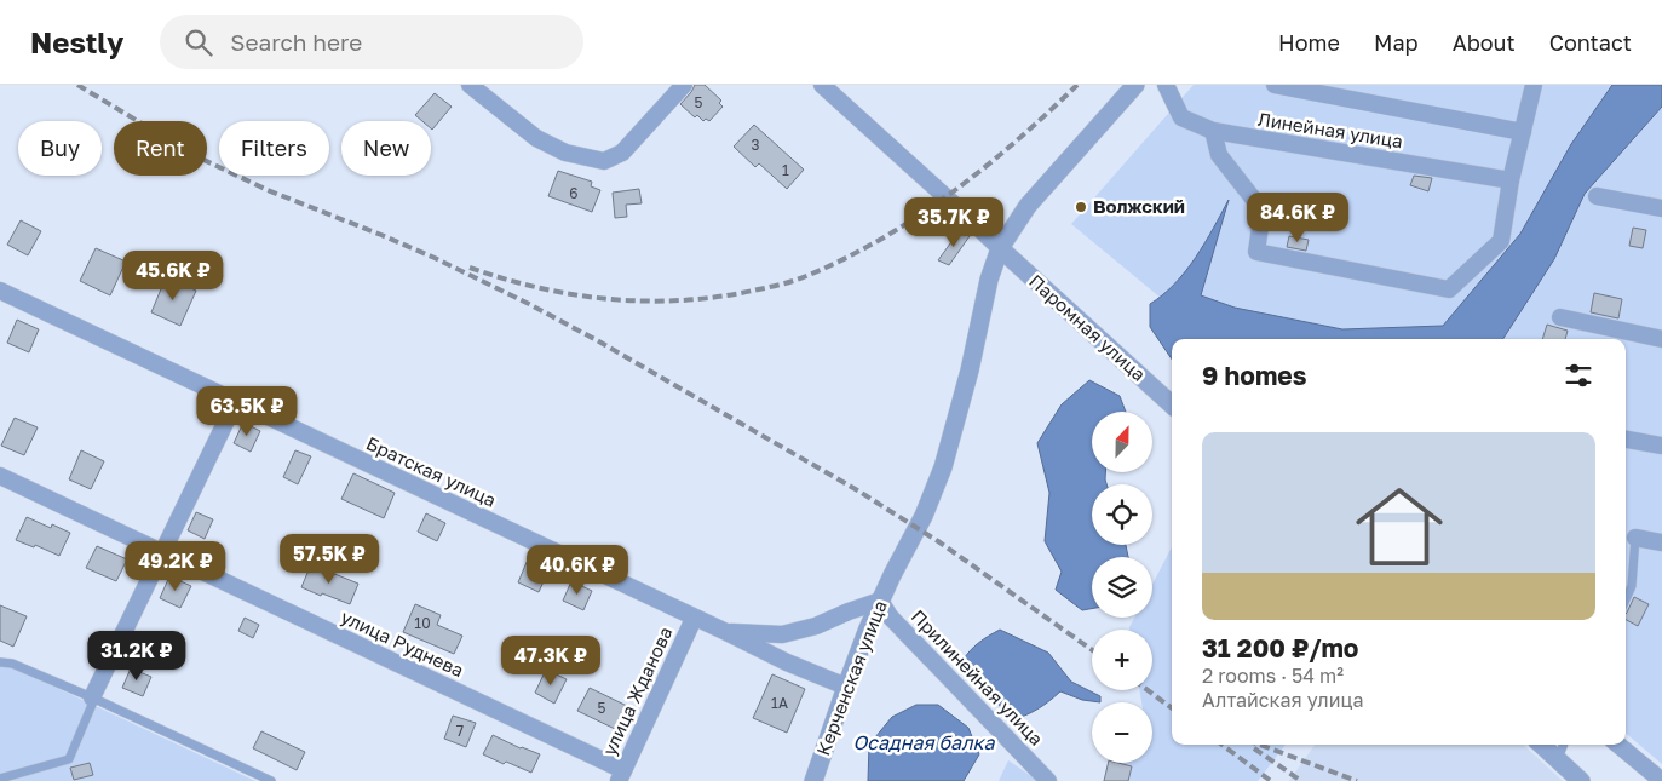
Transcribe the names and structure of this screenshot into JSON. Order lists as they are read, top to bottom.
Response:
{
  "streets": {
    "street": [
      "Линейная улица",
      "Паромная улица",
      "Братская улица",
      "улица Руднева",
      "Керченская улица",
      "Прилинейная улица",
      "улица Жданова"
    ]
  },
  "crossings": [
    ["Паромная улица", "Керченская улица"],
    ["Братская улица", "Керченская улица"],
    ["Братская улица", "улица Жданова"],
    ["улица Руднева", "улица Жданова"],
    ["Керченская улица", "Прилинейная улица"]
  ],
  "water": ["Осадная балка"],
  "places": ["Волжский"],
  "house_numbers": [
    "5",
    "3",
    "1",
    "6",
    "10",
    "1А",
    "5",
    "7"
  ],
  "north": "top",
  "page": {
    "header": "Nestly",
    "search": "Search here",
    "nav": [
      "Home",
      "Map",
      "About",
      "Contact"
    ],
    "chip": [
      "Buy",
      "Rent",
      "Filters",
      "New"
    ],
    "price": [
      "84.6K ₽",
      "35.7K ₽",
      "45.6K ₽",
      "63.5K ₽",
      "57.5K ₽",
      "49.2K ₽",
      "40.6K ₽",
      "31.2K ₽",
      "47.3K ₽"
    ],
    "heading": "9 homes",
    "map_buttons": ["+", "−"],
    "list": [
      {
        "name": "31 200 ₽/mo",
        "note": "2 rooms · 54 m² · Алтайская улица"
      }
    ]
  }
}
